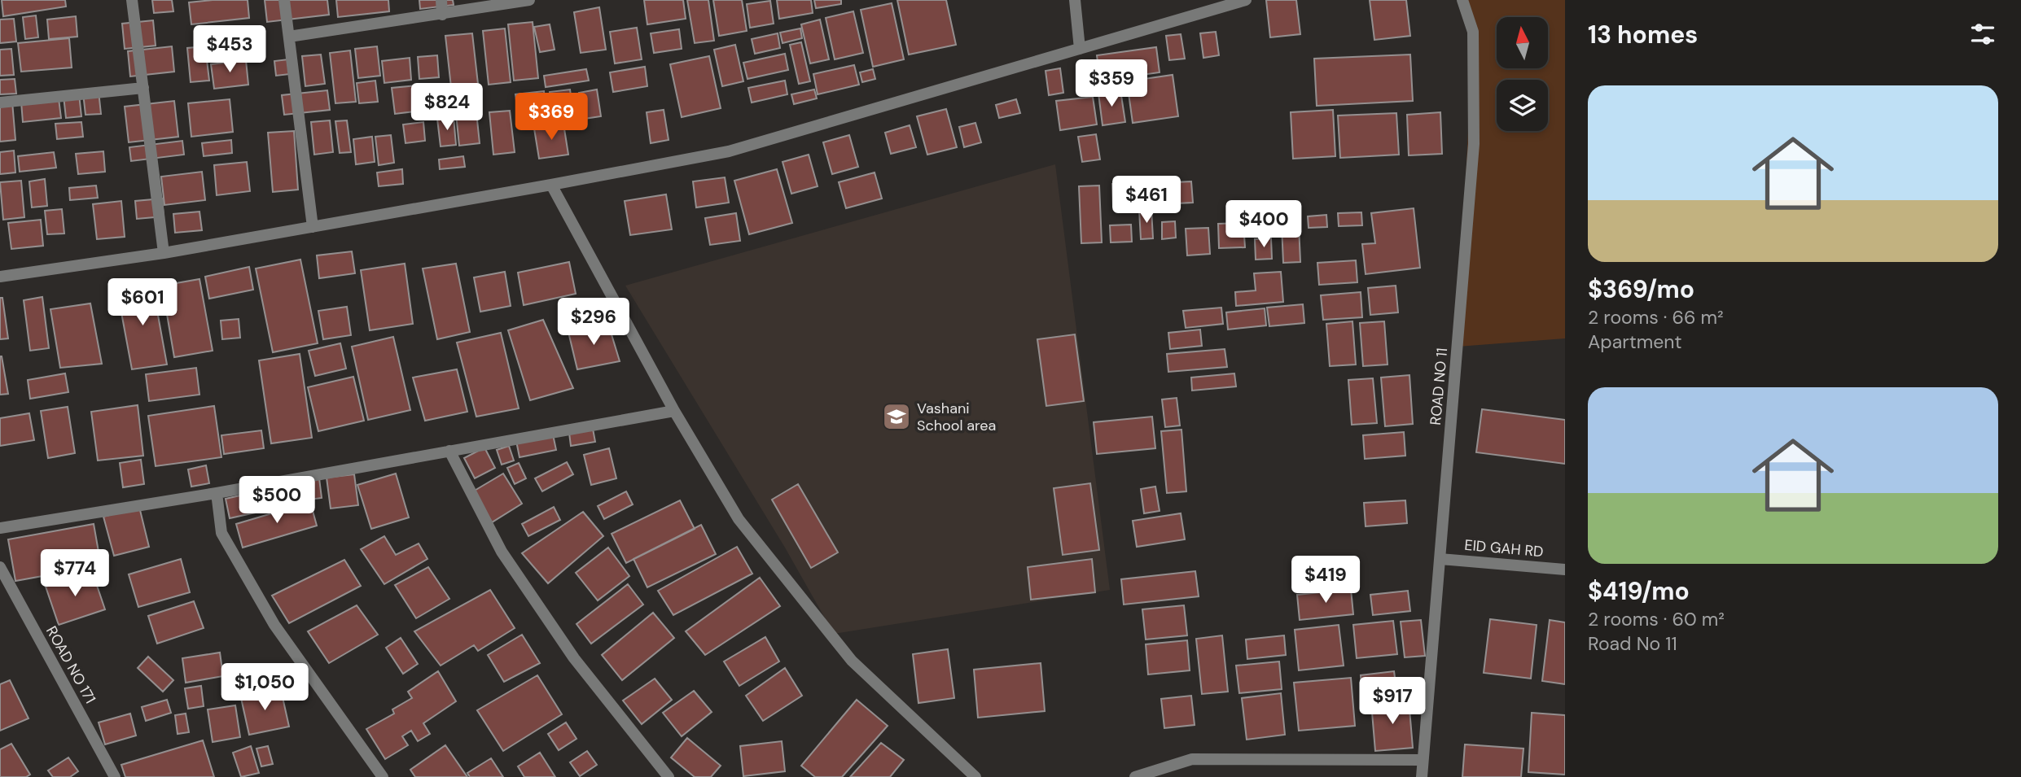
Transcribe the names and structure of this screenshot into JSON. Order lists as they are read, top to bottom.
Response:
{
  "streets": {
    "street": ["ROAD NO 11", "EID GAH RD", "ROAD NO 171"]
  },
  "crossings": [
    ["ROAD NO 11", "EID GAH RD"]
  ],
  "places": {
    "school or university": ["Vashani School area"]
  },
  "north": "top",
  "page": {
    "heading": "13 homes",
    "price": [
      "$453",
      "$359",
      "$824",
      "$369",
      "$461",
      "$400",
      "$601",
      "$296",
      "$500",
      "$774",
      "$419",
      "$1,050",
      "$917"
    ],
    "list": [
      {
        "name": "$369/mo",
        "note": "2 rooms · 66 m² · Apartment"
      },
      {
        "name": "$419/mo",
        "note": "2 rooms · 60 m² · Road No 11"
      }
    ]
  }
}
